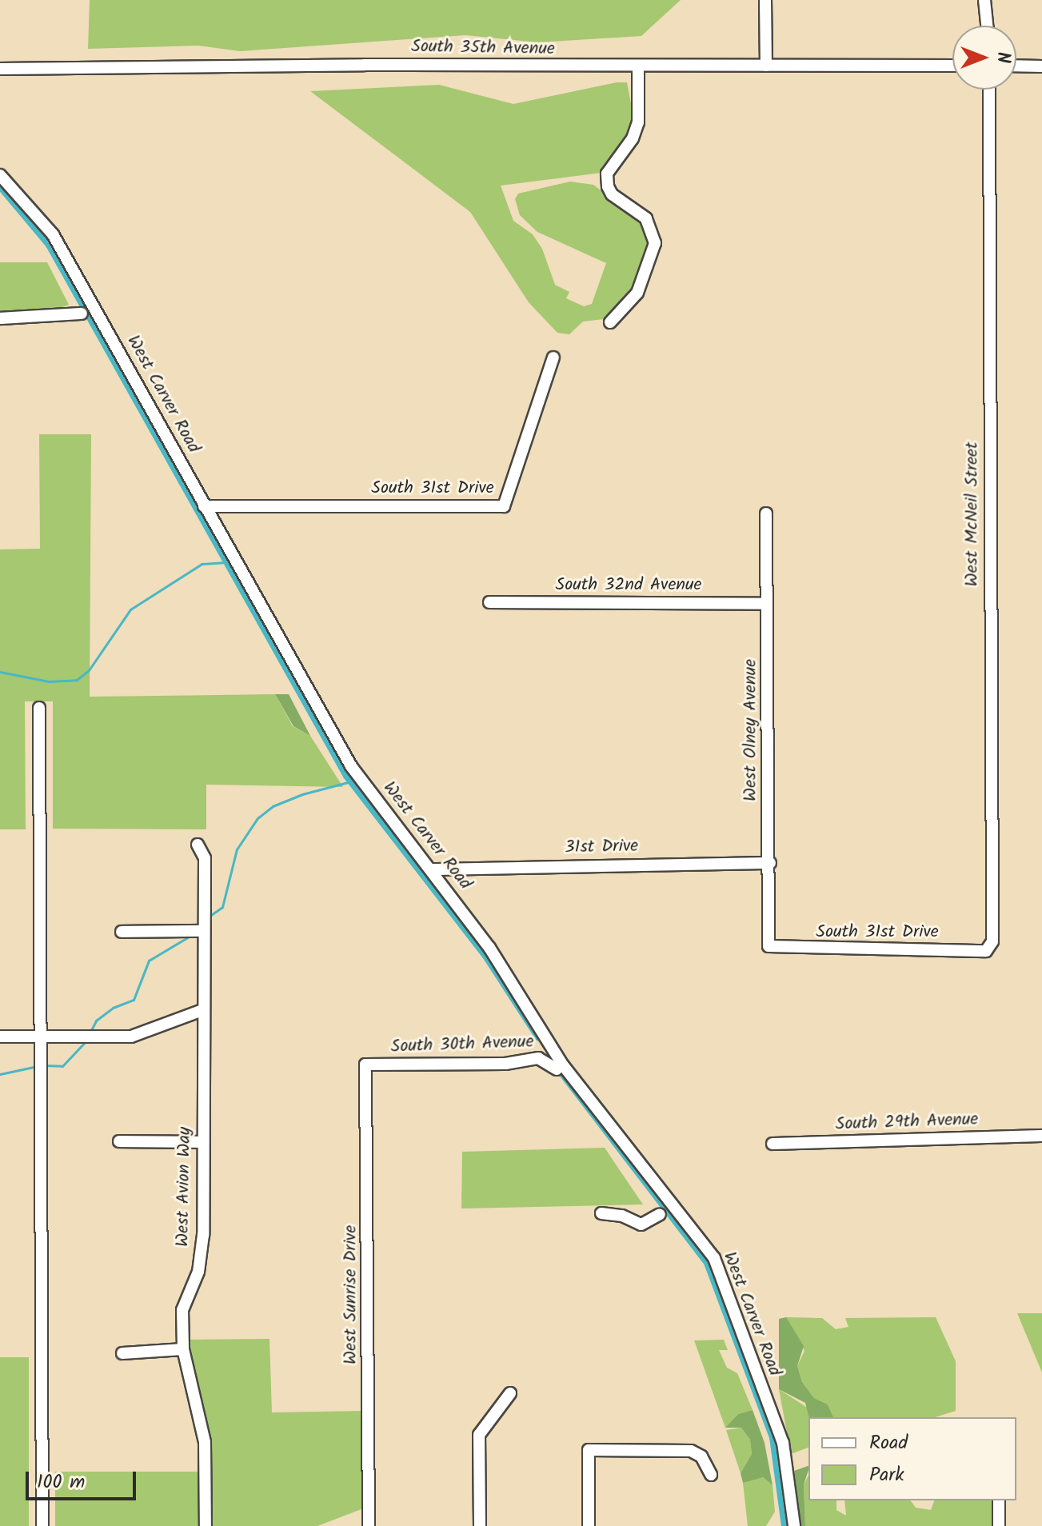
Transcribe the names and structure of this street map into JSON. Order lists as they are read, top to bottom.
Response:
{
  "streets": {
    "street": [
      "South 35th Avenue",
      "West Carver Road",
      "South 31st Drive",
      "West McNeil Street",
      "South 32nd Avenue",
      "West Olney Avenue",
      "31st Drive",
      "South 30th Avenue",
      "South 29th Avenue",
      "West Avion Way",
      "West Sunrise Drive"
    ]
  },
  "crossings": [
    ["West Carver Road", "South 31st Drive"],
    ["West Carver Road", "31st Drive"],
    ["South 31st Drive", "West McNeil Street"],
    ["South 31st Drive", "West Olney Avenue"],
    ["South 32nd Avenue", "West Olney Avenue"],
    ["West Olney Avenue", "31st Drive"],
    ["South 30th Avenue", "West Sunrise Drive"]
  ],
  "legend": ["Road", "Park"],
  "scale_bar": "100 m",
  "north": "right"
}
